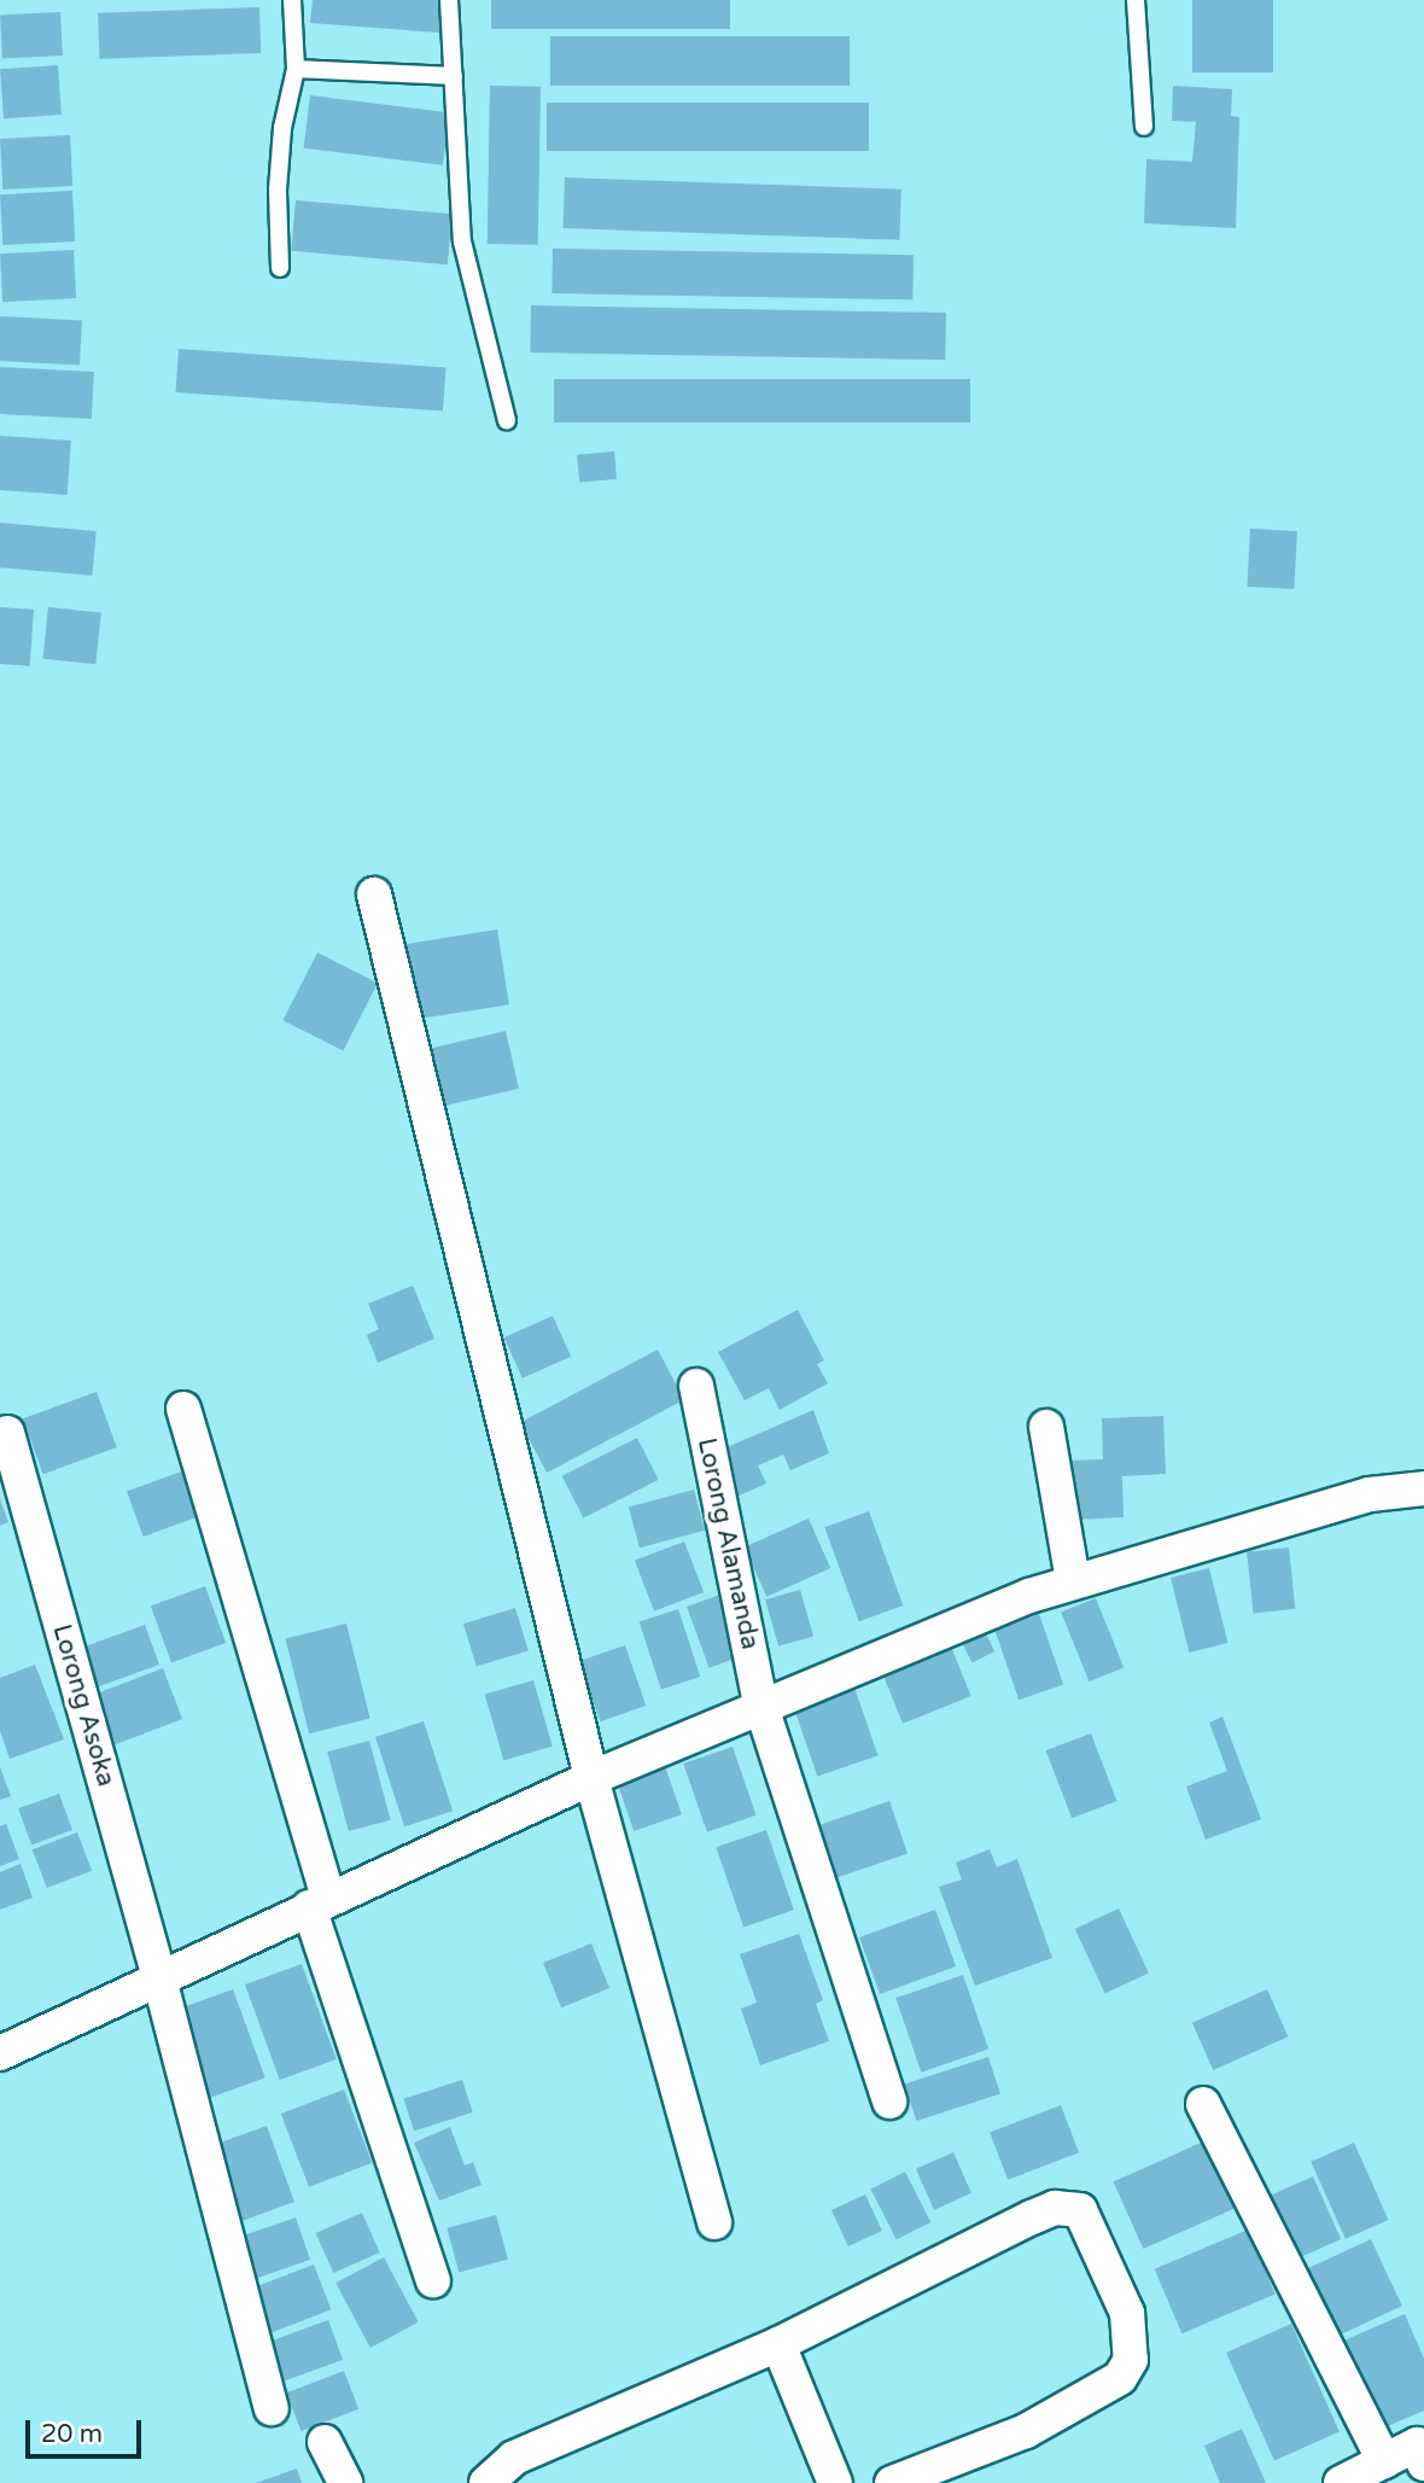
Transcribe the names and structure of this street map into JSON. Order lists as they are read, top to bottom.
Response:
{
  "streets": {
    "street": ["Lorong Alamanda", "Lorong Asoka"]
  },
  "scale_bar": "20 m"
}
